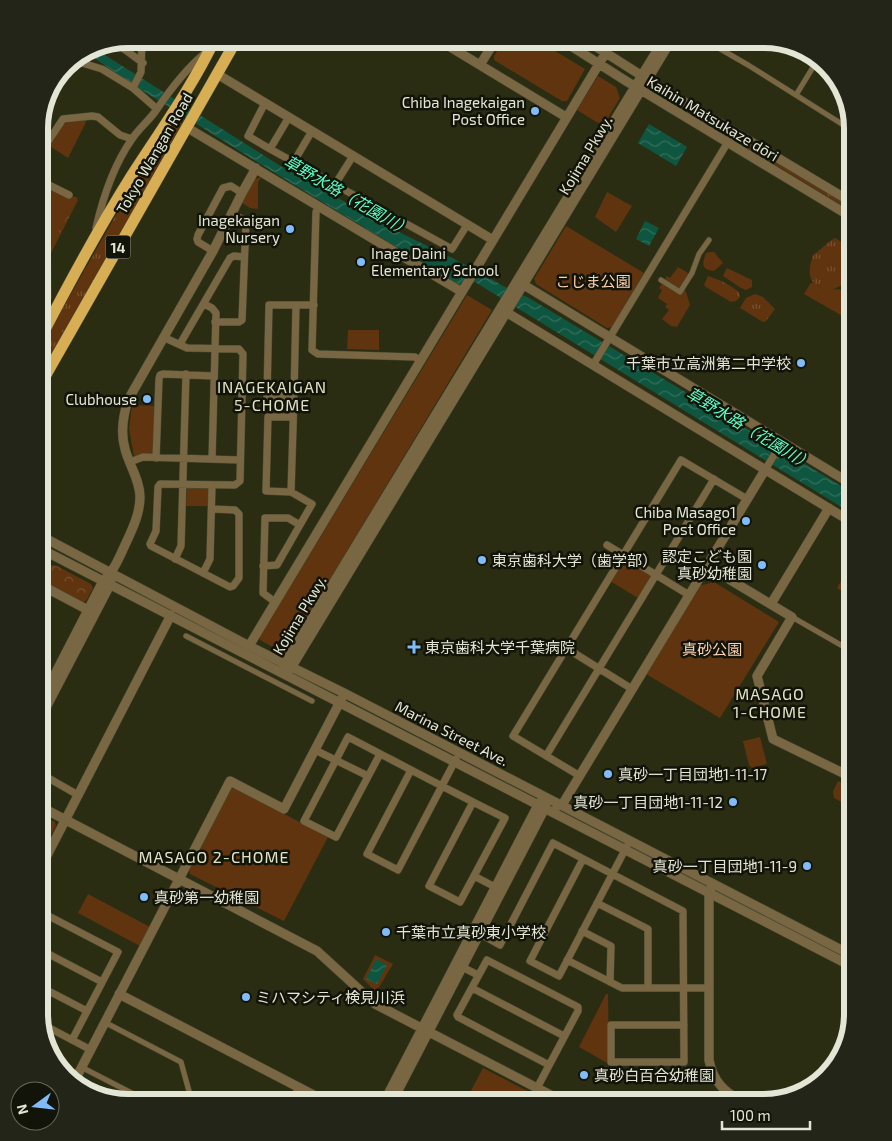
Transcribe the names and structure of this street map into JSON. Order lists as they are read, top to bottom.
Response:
{
  "streets": {
    "highway": ["Tokyo Wangan Road", "14"],
    "street": ["Kaihin Matsukaze dōri", "Kojima Pkwy.", "Marina Street Ave."]
  },
  "crossings": [
    ["Kaihin Matsukaze dōri", "Kojima Pkwy."],
    ["Kojima Pkwy.", "Marina Street Ave."]
  ],
  "districts": ["INAGEKAIGAN 5-CHOME", "MASAGO 1-CHOME", "MASAGO 2-CHOME"],
  "water": ["草野水路（花園川）"],
  "parks": ["こじま公園", "真砂公園"],
  "places": {
    "other": [
      "Chiba Inagekaigan Post Office",
      "Inagekaigan Nursery",
      "Inage Daini Elementary School",
      "千葉市立高洲第二中学校",
      "Clubhouse",
      "Chiba Masago1 Post Office",
      "東京歯科大学（歯学部）",
      "認定こども園 真砂幼稚園",
      "真砂一丁目団地1-11-17",
      "真砂一丁目団地1-11-12",
      "真砂一丁目団地1-11-9",
      "真砂第一幼稚園",
      "千葉市立真砂東小学校",
      "ミハマシティ検見川浜",
      "真砂白百合幼稚園"
    ],
    "health": ["東京歯科大学千葉病院"]
  },
  "scale_bar": "100 m",
  "north": "left"
}
